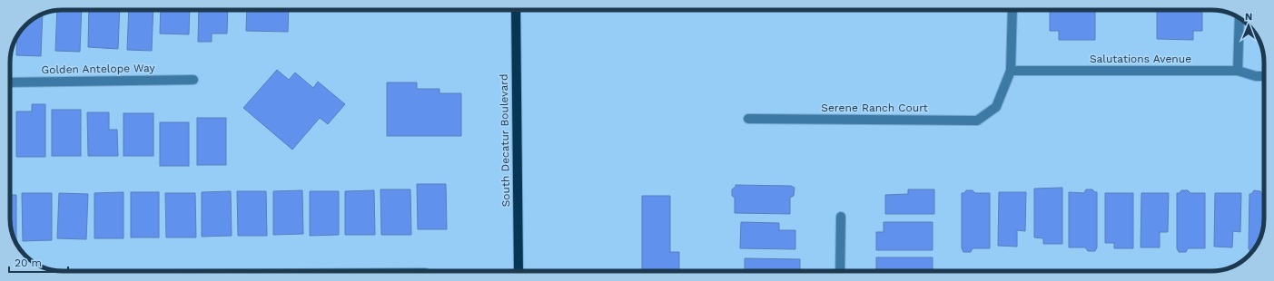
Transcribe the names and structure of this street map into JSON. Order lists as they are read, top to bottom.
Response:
{
  "streets": {
    "main road": ["South Decatur Boulevard"],
    "street": ["Salutations Avenue", "Golden Antelope Way", "Serene Ranch Court"]
  },
  "crossings": [
    ["Salutations Avenue", "Serene Ranch Court"]
  ],
  "scale_bar": "20 m",
  "north": "top"
}
